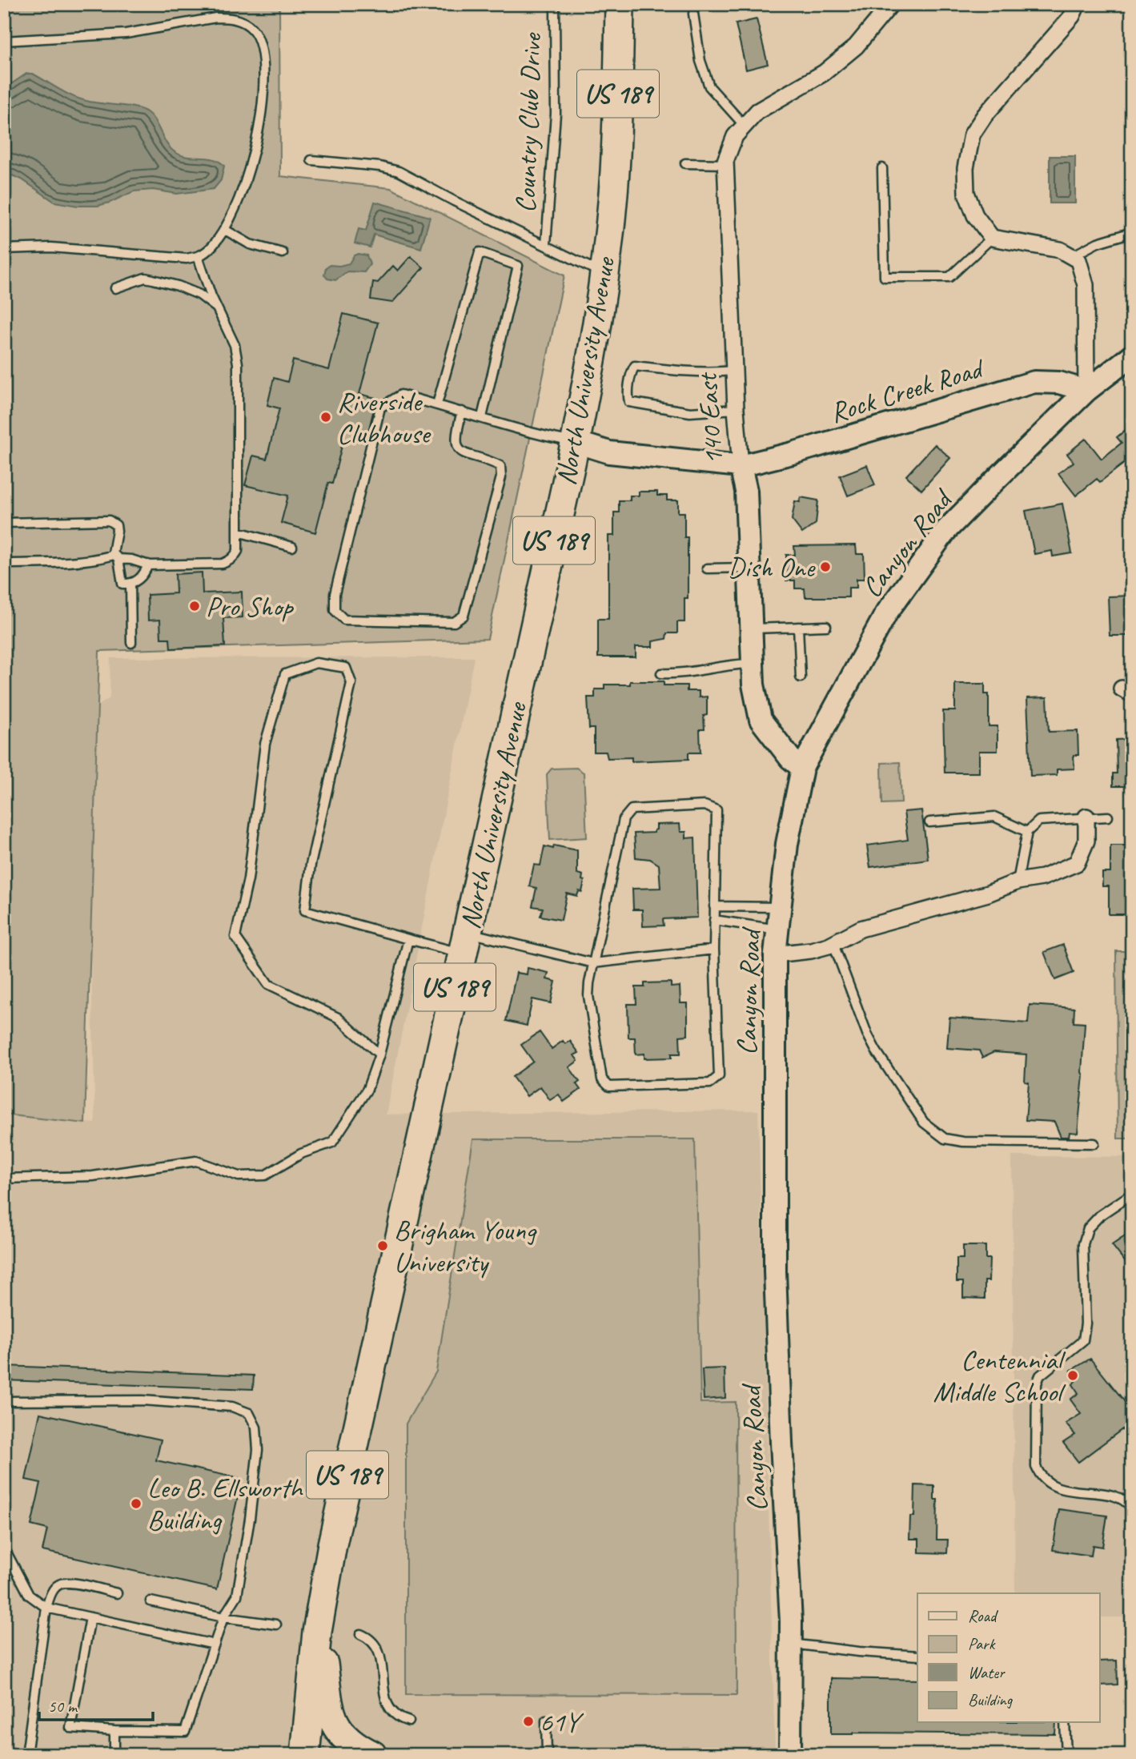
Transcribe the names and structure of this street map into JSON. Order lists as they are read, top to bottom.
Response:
{
  "streets": {
    "highway": ["US 189", "North University Avenue"],
    "main road": ["Rock Creek Road", "140 East", "Canyon Road"],
    "lane": ["Country Club Drive"]
  },
  "crossings": [
    ["Country Club Drive", "North University Avenue"],
    ["North University Avenue", "Rock Creek Road"],
    ["Rock Creek Road", "140 East"],
    ["Rock Creek Road", "Canyon Road"],
    ["140 East", "Canyon Road"]
  ],
  "places": [
    "Riverside Clubhouse",
    "Dish One",
    "Pro Shop",
    "Brigham Young University",
    "Centennial Middle School",
    "Leo B. Ellsworth Building",
    "61Y"
  ],
  "legend": [
    "Road",
    "Park",
    "Water",
    "Building"
  ],
  "scale_bar": "50 m"
}
